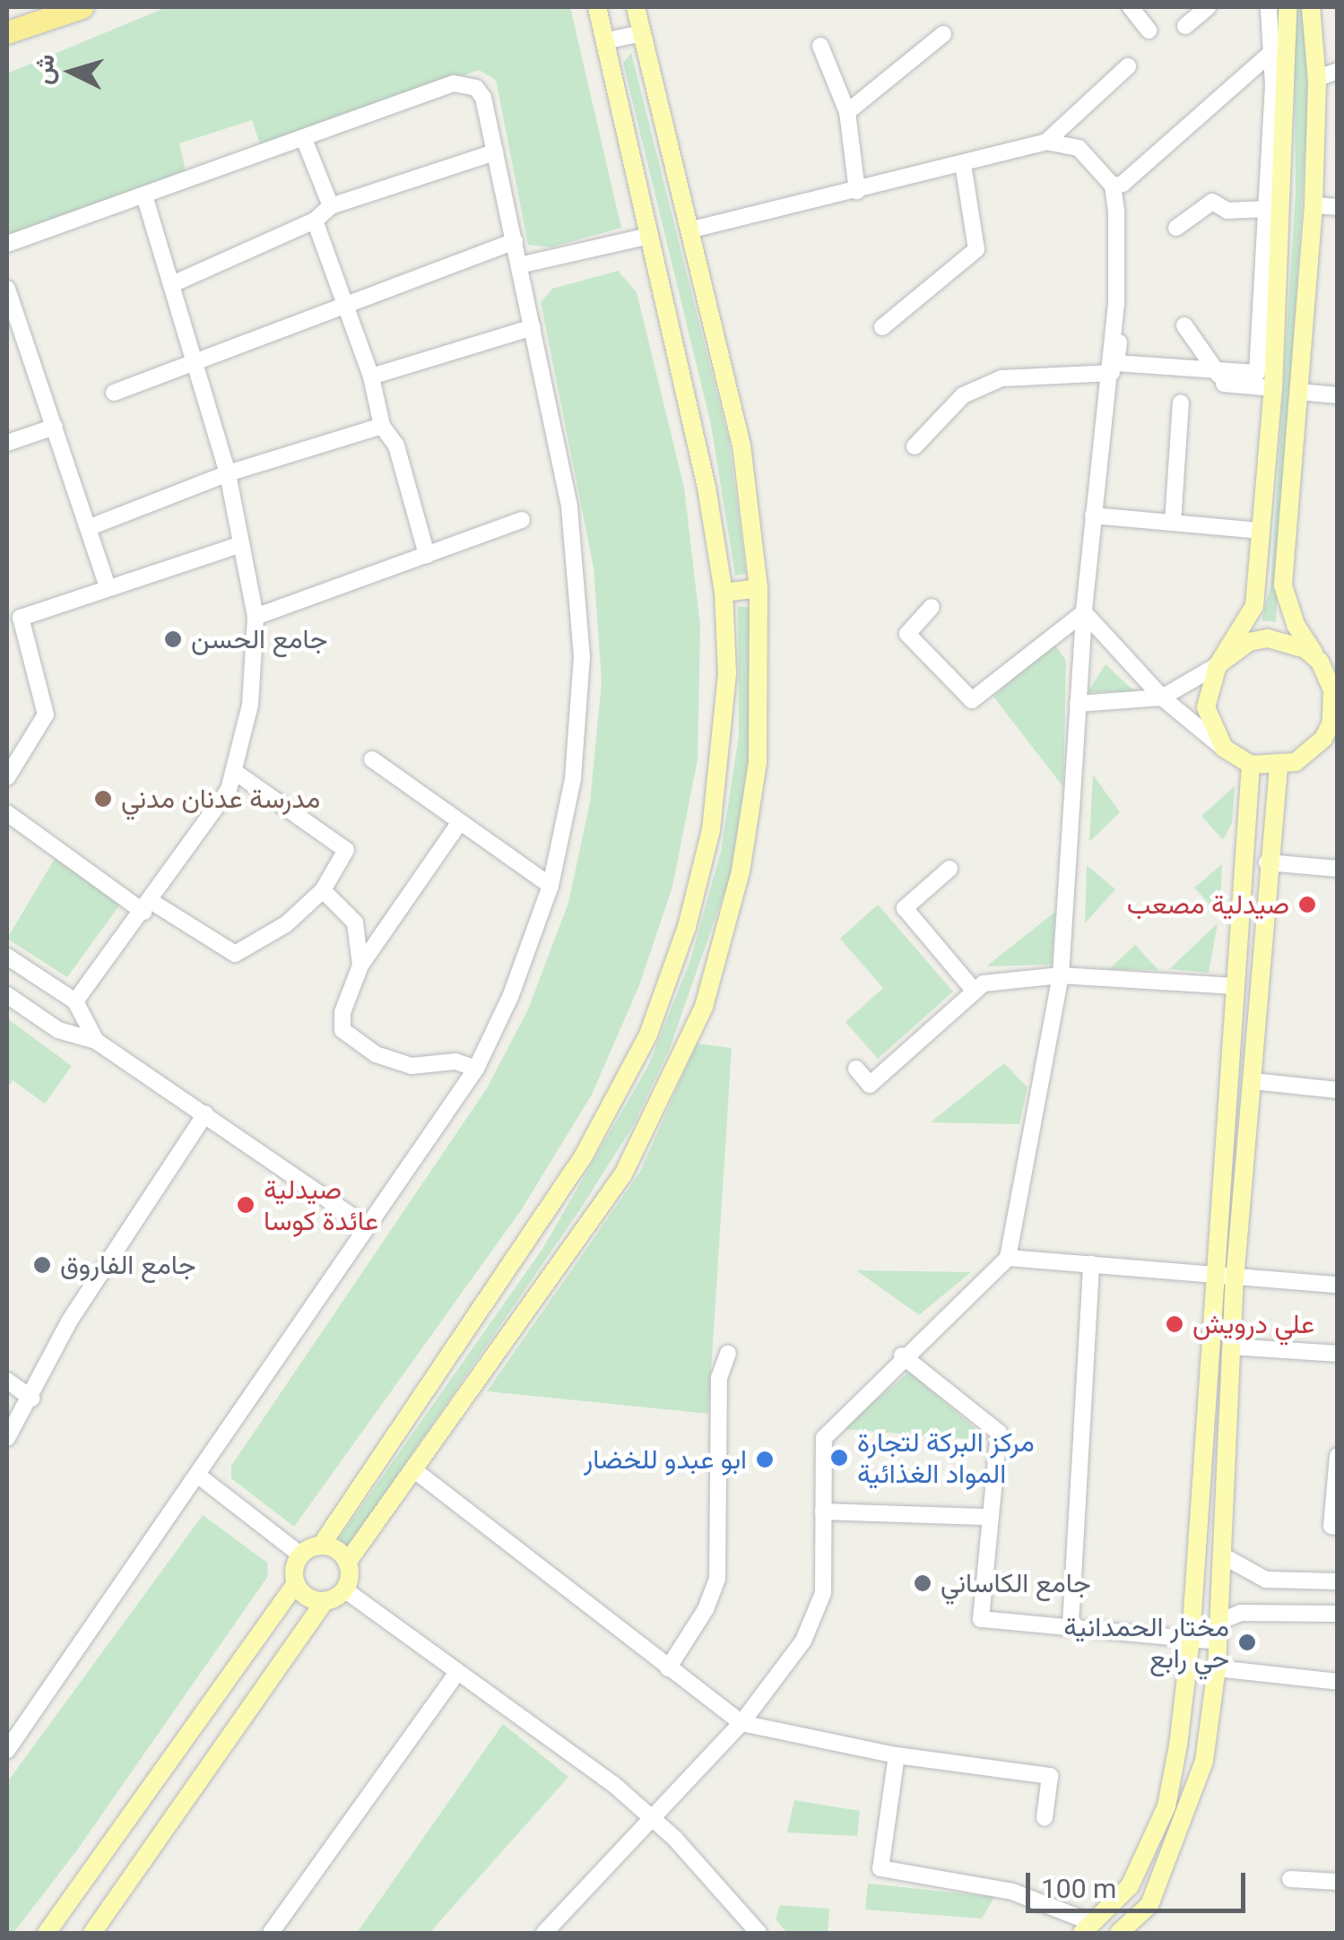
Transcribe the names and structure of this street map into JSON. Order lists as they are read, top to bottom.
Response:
{
  "places": [
    "جامع الحسن",
    "مدرسة عدنان مدني",
    "صيدلية مصعب",
    "صيدلية عائدة كوسا",
    "جامع الفاروق",
    "علي درويش",
    "مركز البركة لتجارة المواد الغذائية",
    "ابو عبدو للخضار",
    "جامع الكاساني",
    "مختار الحمدانية حي رابع"
  ],
  "scale_bar": "100 m",
  "north": "left"
}
